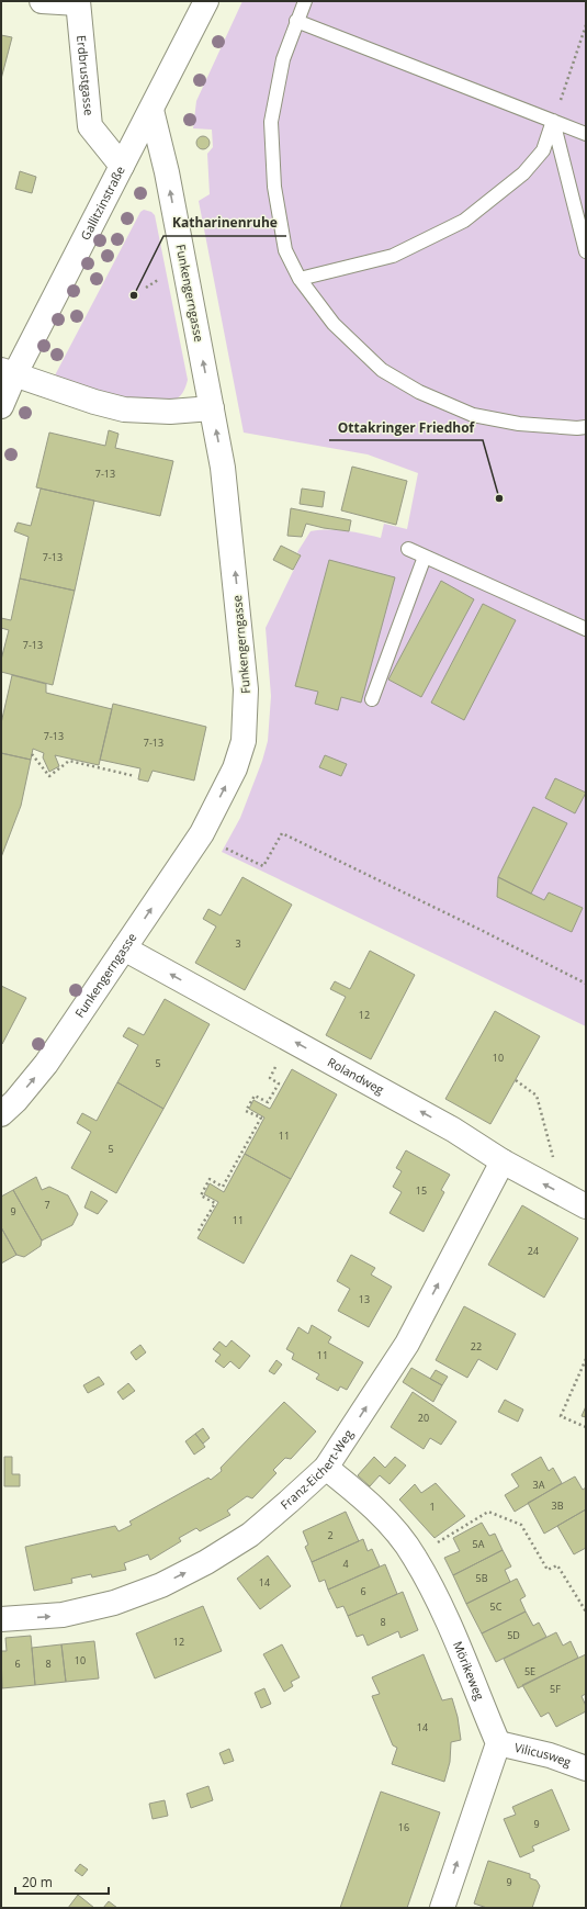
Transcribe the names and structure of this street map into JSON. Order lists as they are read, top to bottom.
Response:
{
  "streets": {
    "street": [
      "Erdbrustgasse",
      "Gallitzinstraße",
      "Funkengerngasse",
      "Rolandweg",
      "Franz-Eichert-Weg",
      "Mörikeweg",
      "Vilicusweg"
    ]
  },
  "crossings": [
    ["Erdbrustgasse", "Gallitzinstraße"],
    ["Gallitzinstraße", "Funkengerngasse"],
    ["Funkengerngasse", "Rolandweg"],
    ["Rolandweg", "Franz-Eichert-Weg"],
    ["Franz-Eichert-Weg", "Mörikeweg"],
    ["Mörikeweg", "Vilicusweg"]
  ],
  "one_way": ["Funkengerngasse", "Rolandweg", "Franz-Eichert-Weg"],
  "places": ["Katharinenruhe", "Ottakringer Friedhof"],
  "house_numbers": [
    "7-13",
    "7-13",
    "7-13",
    "7-13",
    "7-13",
    "3",
    "12",
    "10",
    "5",
    "11",
    "5",
    "15",
    "7",
    "9",
    "11",
    "24",
    "13",
    "22",
    "11",
    "20",
    "3A",
    "3B",
    "1",
    "2",
    "5A",
    "4",
    "5B",
    "14",
    "6",
    "5C",
    "8",
    "5D",
    "12",
    "10",
    "6",
    "8",
    "5E",
    "5F",
    "14",
    "9",
    "16",
    "9"
  ],
  "scale_bar": "20 m"
}
